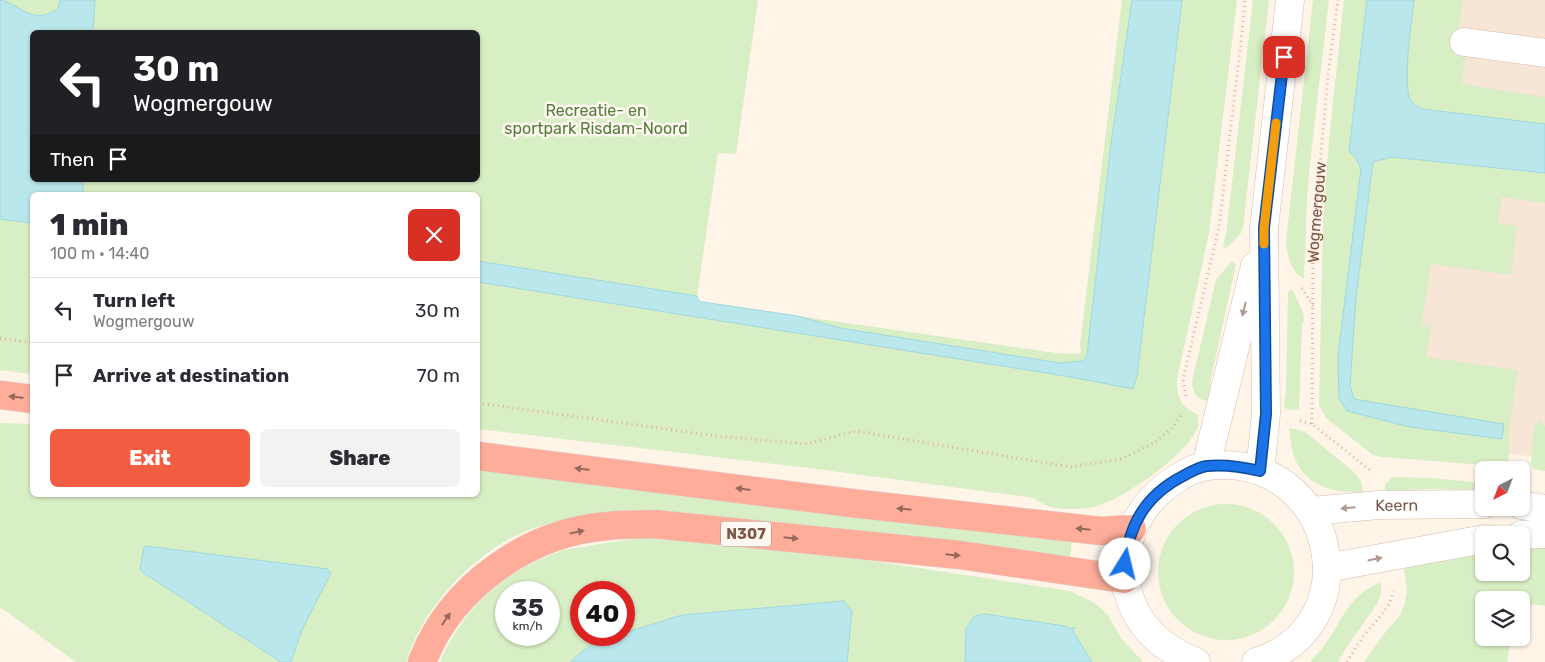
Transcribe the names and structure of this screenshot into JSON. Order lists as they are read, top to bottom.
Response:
{
  "streets": {
    "highway": ["N307"],
    "street": ["Keern"],
    "path": ["Wogmergouw"]
  },
  "parks": ["Recreatie- en sportpark Risdam-Noord"],
  "north": "bottom left",
  "page": {
    "turn": ["30 m", "Wogmergouw"],
    "then": "Then",
    "heading": ["1 min", "100 m · 14:40"],
    "list": [
      {
        "name": "Turn left",
        "note": "Wogmergouw",
        "value": "30 m"
      },
      {
        "name": "Arrive at destination",
        "value": "70 m"
      }
    ],
    "buttons": ["Exit", "Share"],
    "speed": "35 km/h",
    "limit": "40"
  }
}
